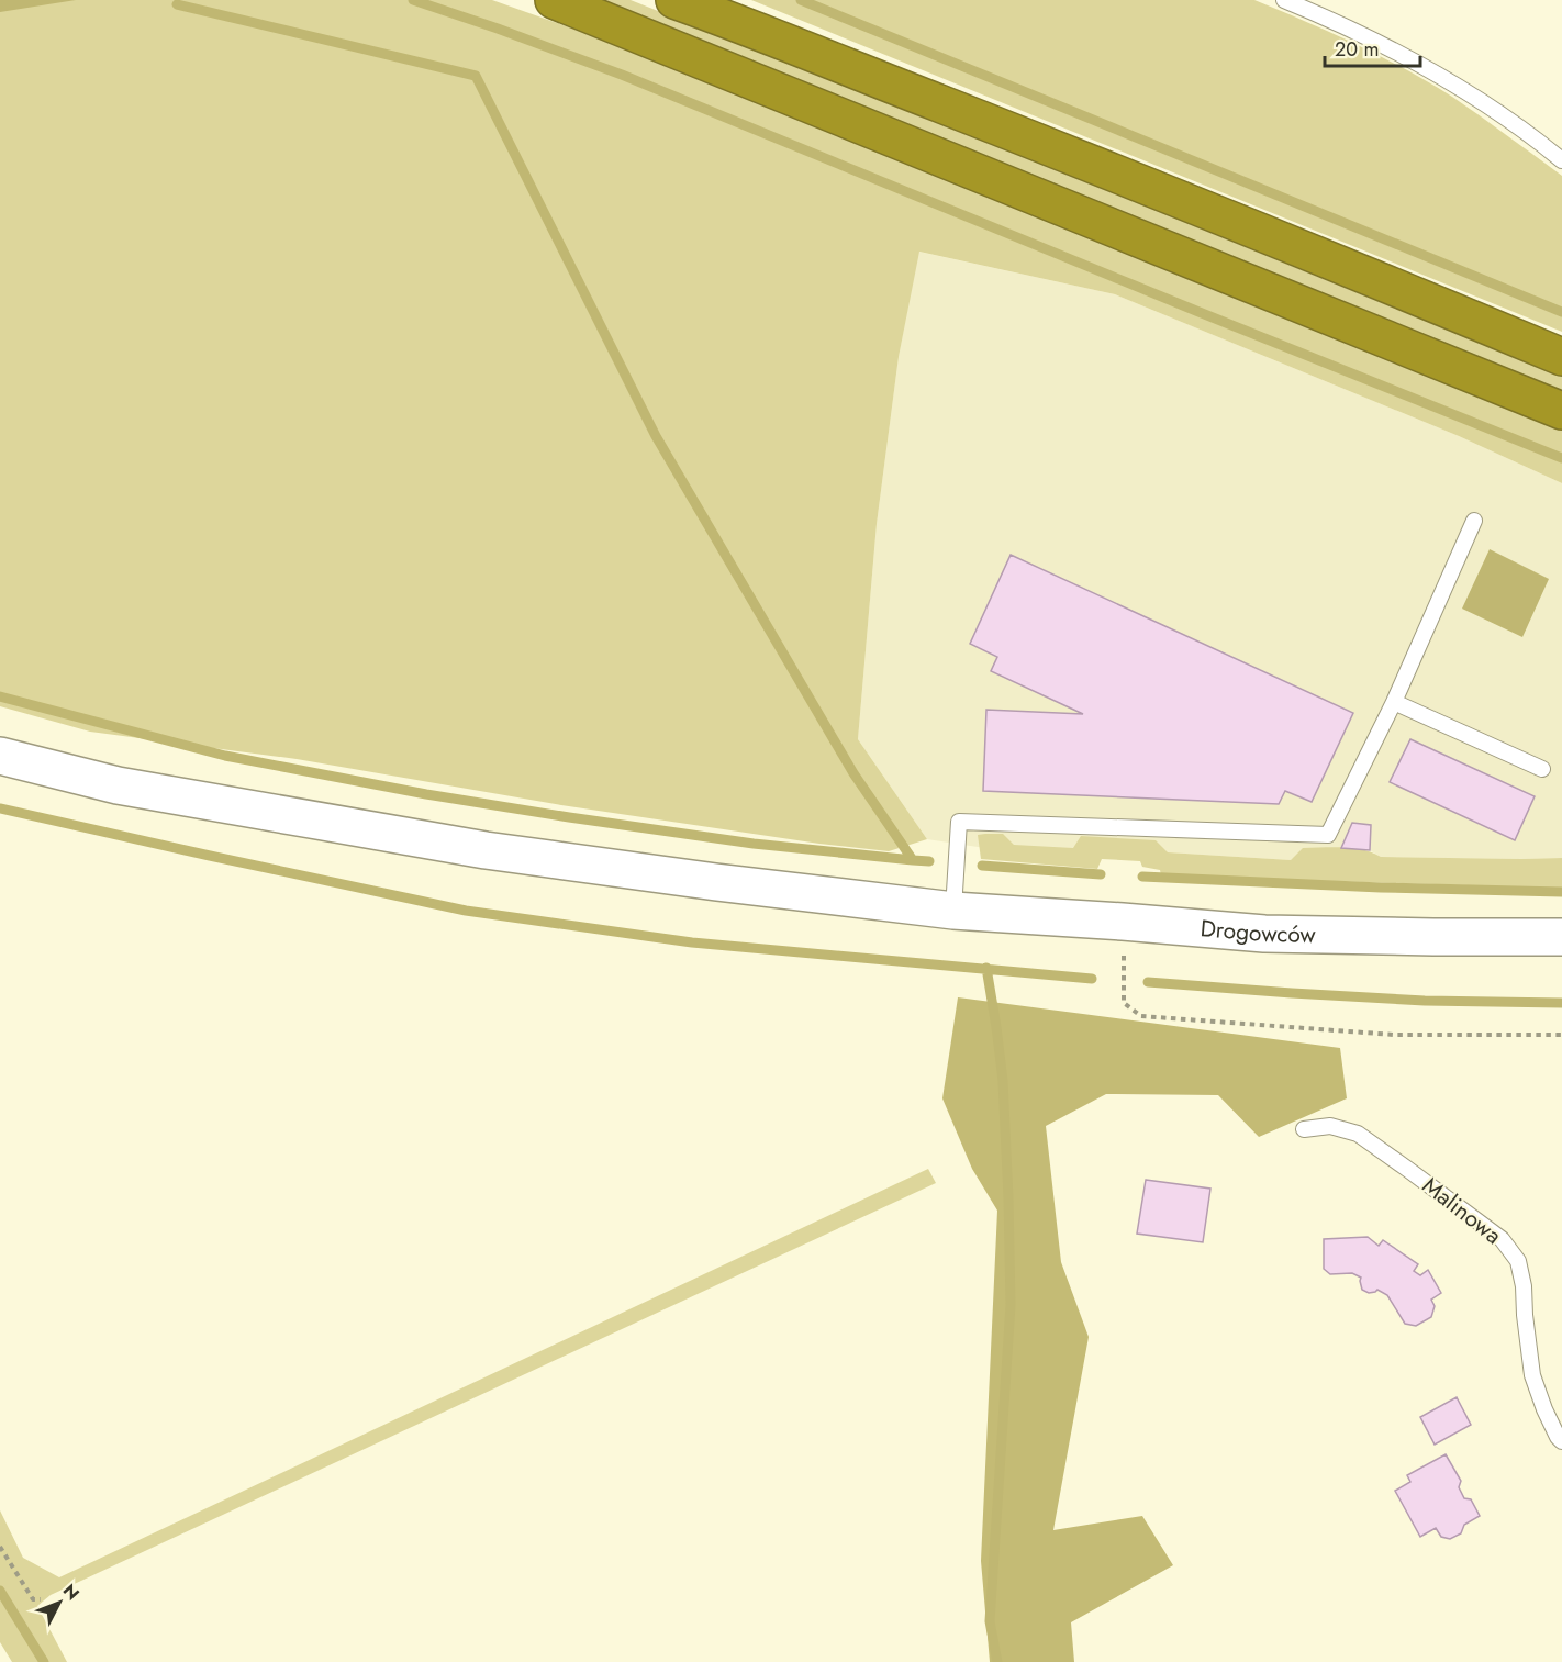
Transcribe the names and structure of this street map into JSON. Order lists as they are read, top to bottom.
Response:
{
  "streets": {
    "main road": ["Drogowców"],
    "lane": ["Malinowa"]
  },
  "scale_bar": "20 m",
  "north": "top right"
}
